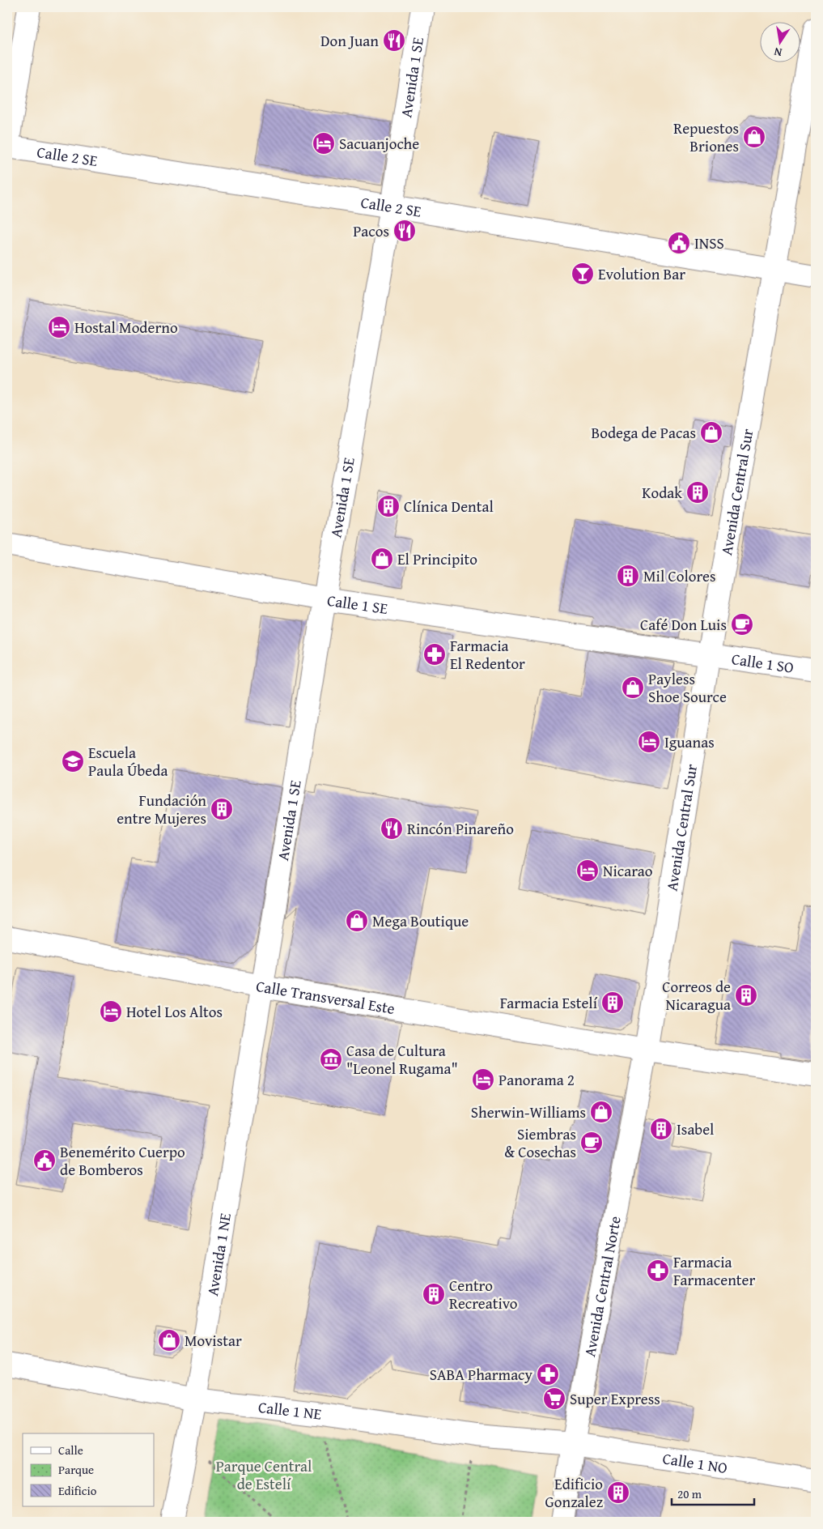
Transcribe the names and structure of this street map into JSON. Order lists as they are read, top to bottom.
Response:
{
  "streets": {
    "street": [
      "Avenida 1 SE",
      "Calle 2 SE",
      "Avenida Central Sur",
      "Calle 1 SE",
      "Calle 1 SO",
      "Calle Transversal Este",
      "Avenida 1 NE",
      "Avenida Central Norte",
      "Calle 1 NE",
      "Calle 1 NO"
    ]
  },
  "crossings": [
    ["Avenida 1 SE", "Calle 2 SE"],
    ["Avenida 1 SE", "Calle 1 SE"],
    ["Avenida 1 SE", "Calle Transversal Este"],
    ["Avenida 1 SE", "Avenida 1 NE"],
    ["Calle 2 SE", "Avenida Central Sur"],
    ["Avenida Central Sur", "Calle 1 SE"],
    ["Avenida Central Sur", "Calle 1 SO"],
    ["Avenida Central Sur", "Calle Transversal Este"],
    ["Avenida Central Sur", "Avenida Central Norte"],
    ["Calle 1 SE", "Calle 1 SO"],
    ["Calle Transversal Este", "Avenida 1 NE"],
    ["Calle Transversal Este", "Avenida Central Norte"],
    ["Avenida 1 NE", "Calle 1 NE"],
    ["Avenida Central Norte", "Calle 1 NE"],
    ["Avenida Central Norte", "Calle 1 NO"],
    ["Calle 1 NE", "Calle 1 NO"]
  ],
  "parks": ["Parque Central de Estelí"],
  "places": {
    "restaurant": ["Don Juan", "Pacos", "Rincón Pinareño"],
    "shop": [
      "Repuestos Briones",
      "Bodega de Pacas",
      "El Principito",
      "Payless Shoe Source",
      "Mega Boutique",
      "Sherwin-Williams",
      "Movistar"
    ],
    "hotel": [
      "Sacuanjoche",
      "Hostal Moderno",
      "Iguanas",
      "Nicarao",
      "Hotel Los Altos",
      "Panorama 2"
    ],
    "public building": ["INSS", "Benemérito Cuerpo de Bomberos"],
    "bar": ["Evolution Bar"],
    "building": [
      "Kodak",
      "Clínica Dental",
      "Mil Colores",
      "Fundación entre Mujeres",
      "Correos de Nicaragua",
      "Farmacia Estelí",
      "Isabel",
      "Centro Recreativo",
      "Edificio Gonzalez"
    ],
    "cafe": ["Café Don Luis", "Siembras & Cosechas"],
    "pharmacy": ["Farmacia El Redentor", "Farmacia Farmacenter", "SABA Pharmacy"],
    "school or university": ["Escuela Paula Úbeda"],
    "museum": ["Casa de Cultura \"Leonel Rugama\""],
    "supermarket": ["Super Express"]
  },
  "legend": ["Calle", "Parque", "Edificio"],
  "scale_bar": "20 m",
  "north": "bottom"
}
